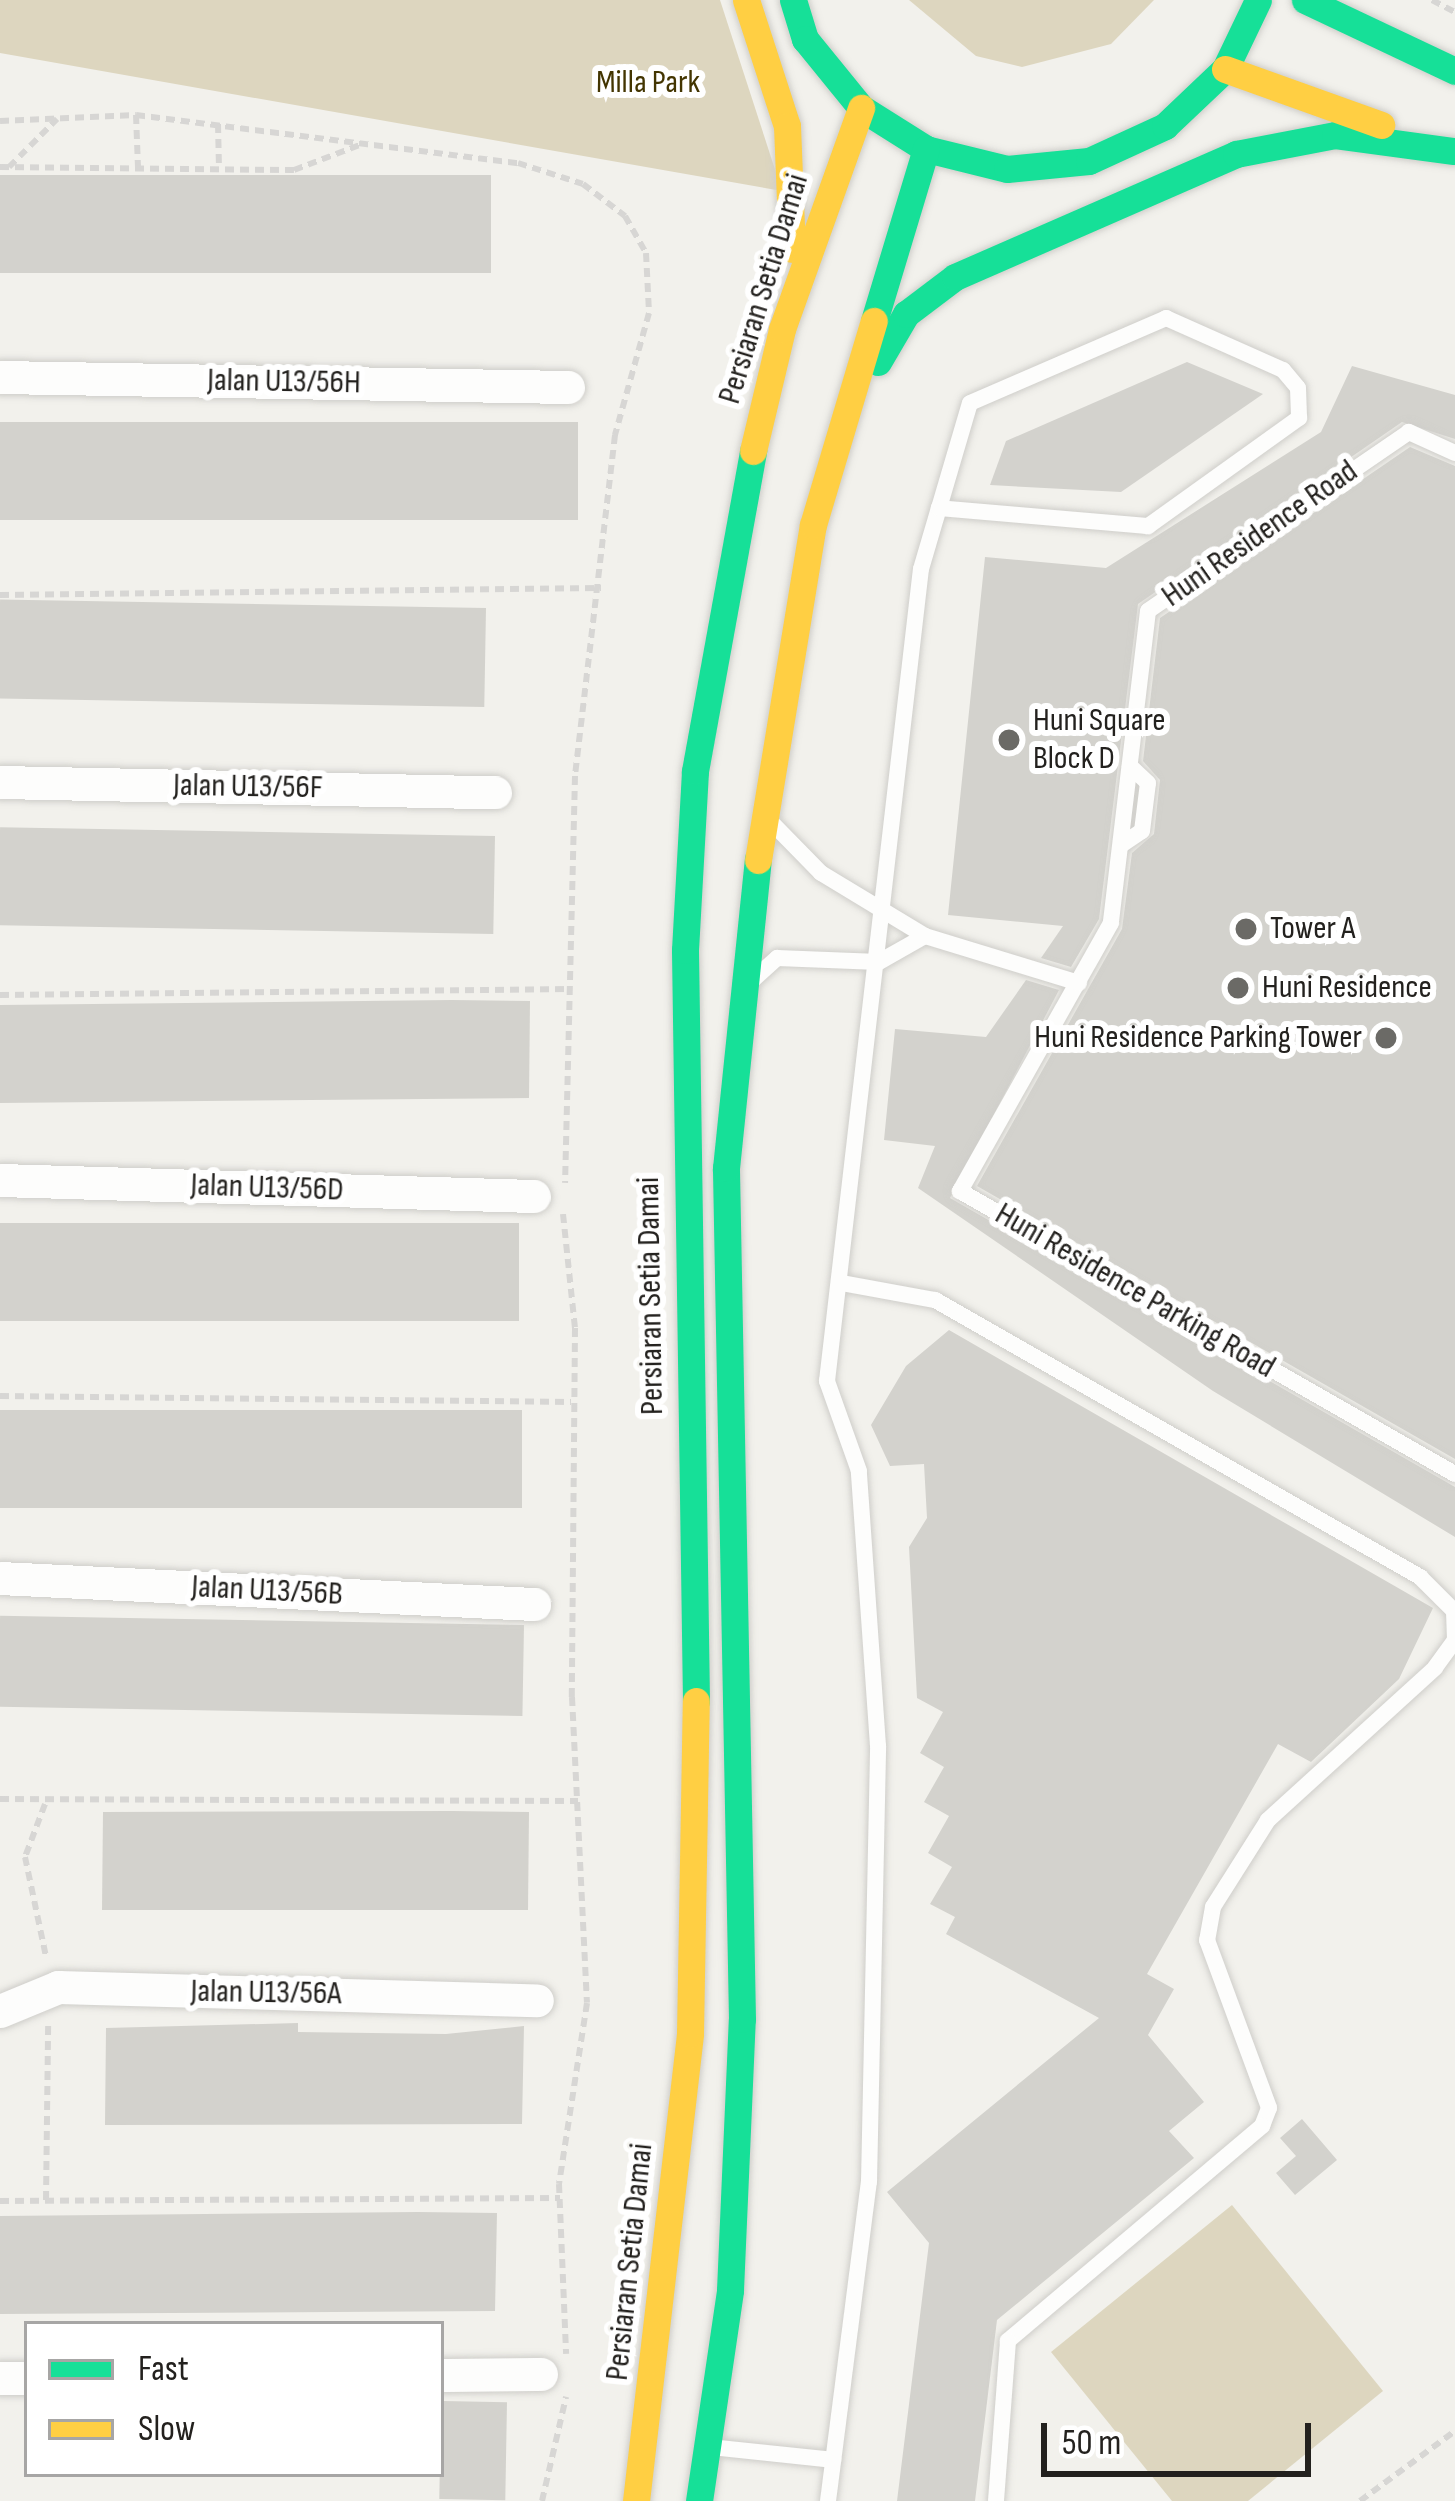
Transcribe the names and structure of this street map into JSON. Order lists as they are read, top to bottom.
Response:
{
  "streets": {
    "street": [
      "Persiaran Setia Damai",
      "Jalan U13/56H",
      "Jalan U13/56F",
      "Jalan U13/56D",
      "Jalan U13/56B",
      "Jalan U13/56A"
    ],
    "lane": ["Huni Residence Road", "Huni Residence Parking Road"]
  },
  "crossings": [
    ["Huni Residence Road", "Huni Residence Parking Road"]
  ],
  "parks": ["Milla Park"],
  "places": [
    "Huni Square Block D",
    "Tower A",
    "Huni Residence",
    "Huni Residence Parking Tower"
  ],
  "legend": ["Fast", "Slow"],
  "scale_bar": "50 m"
}
